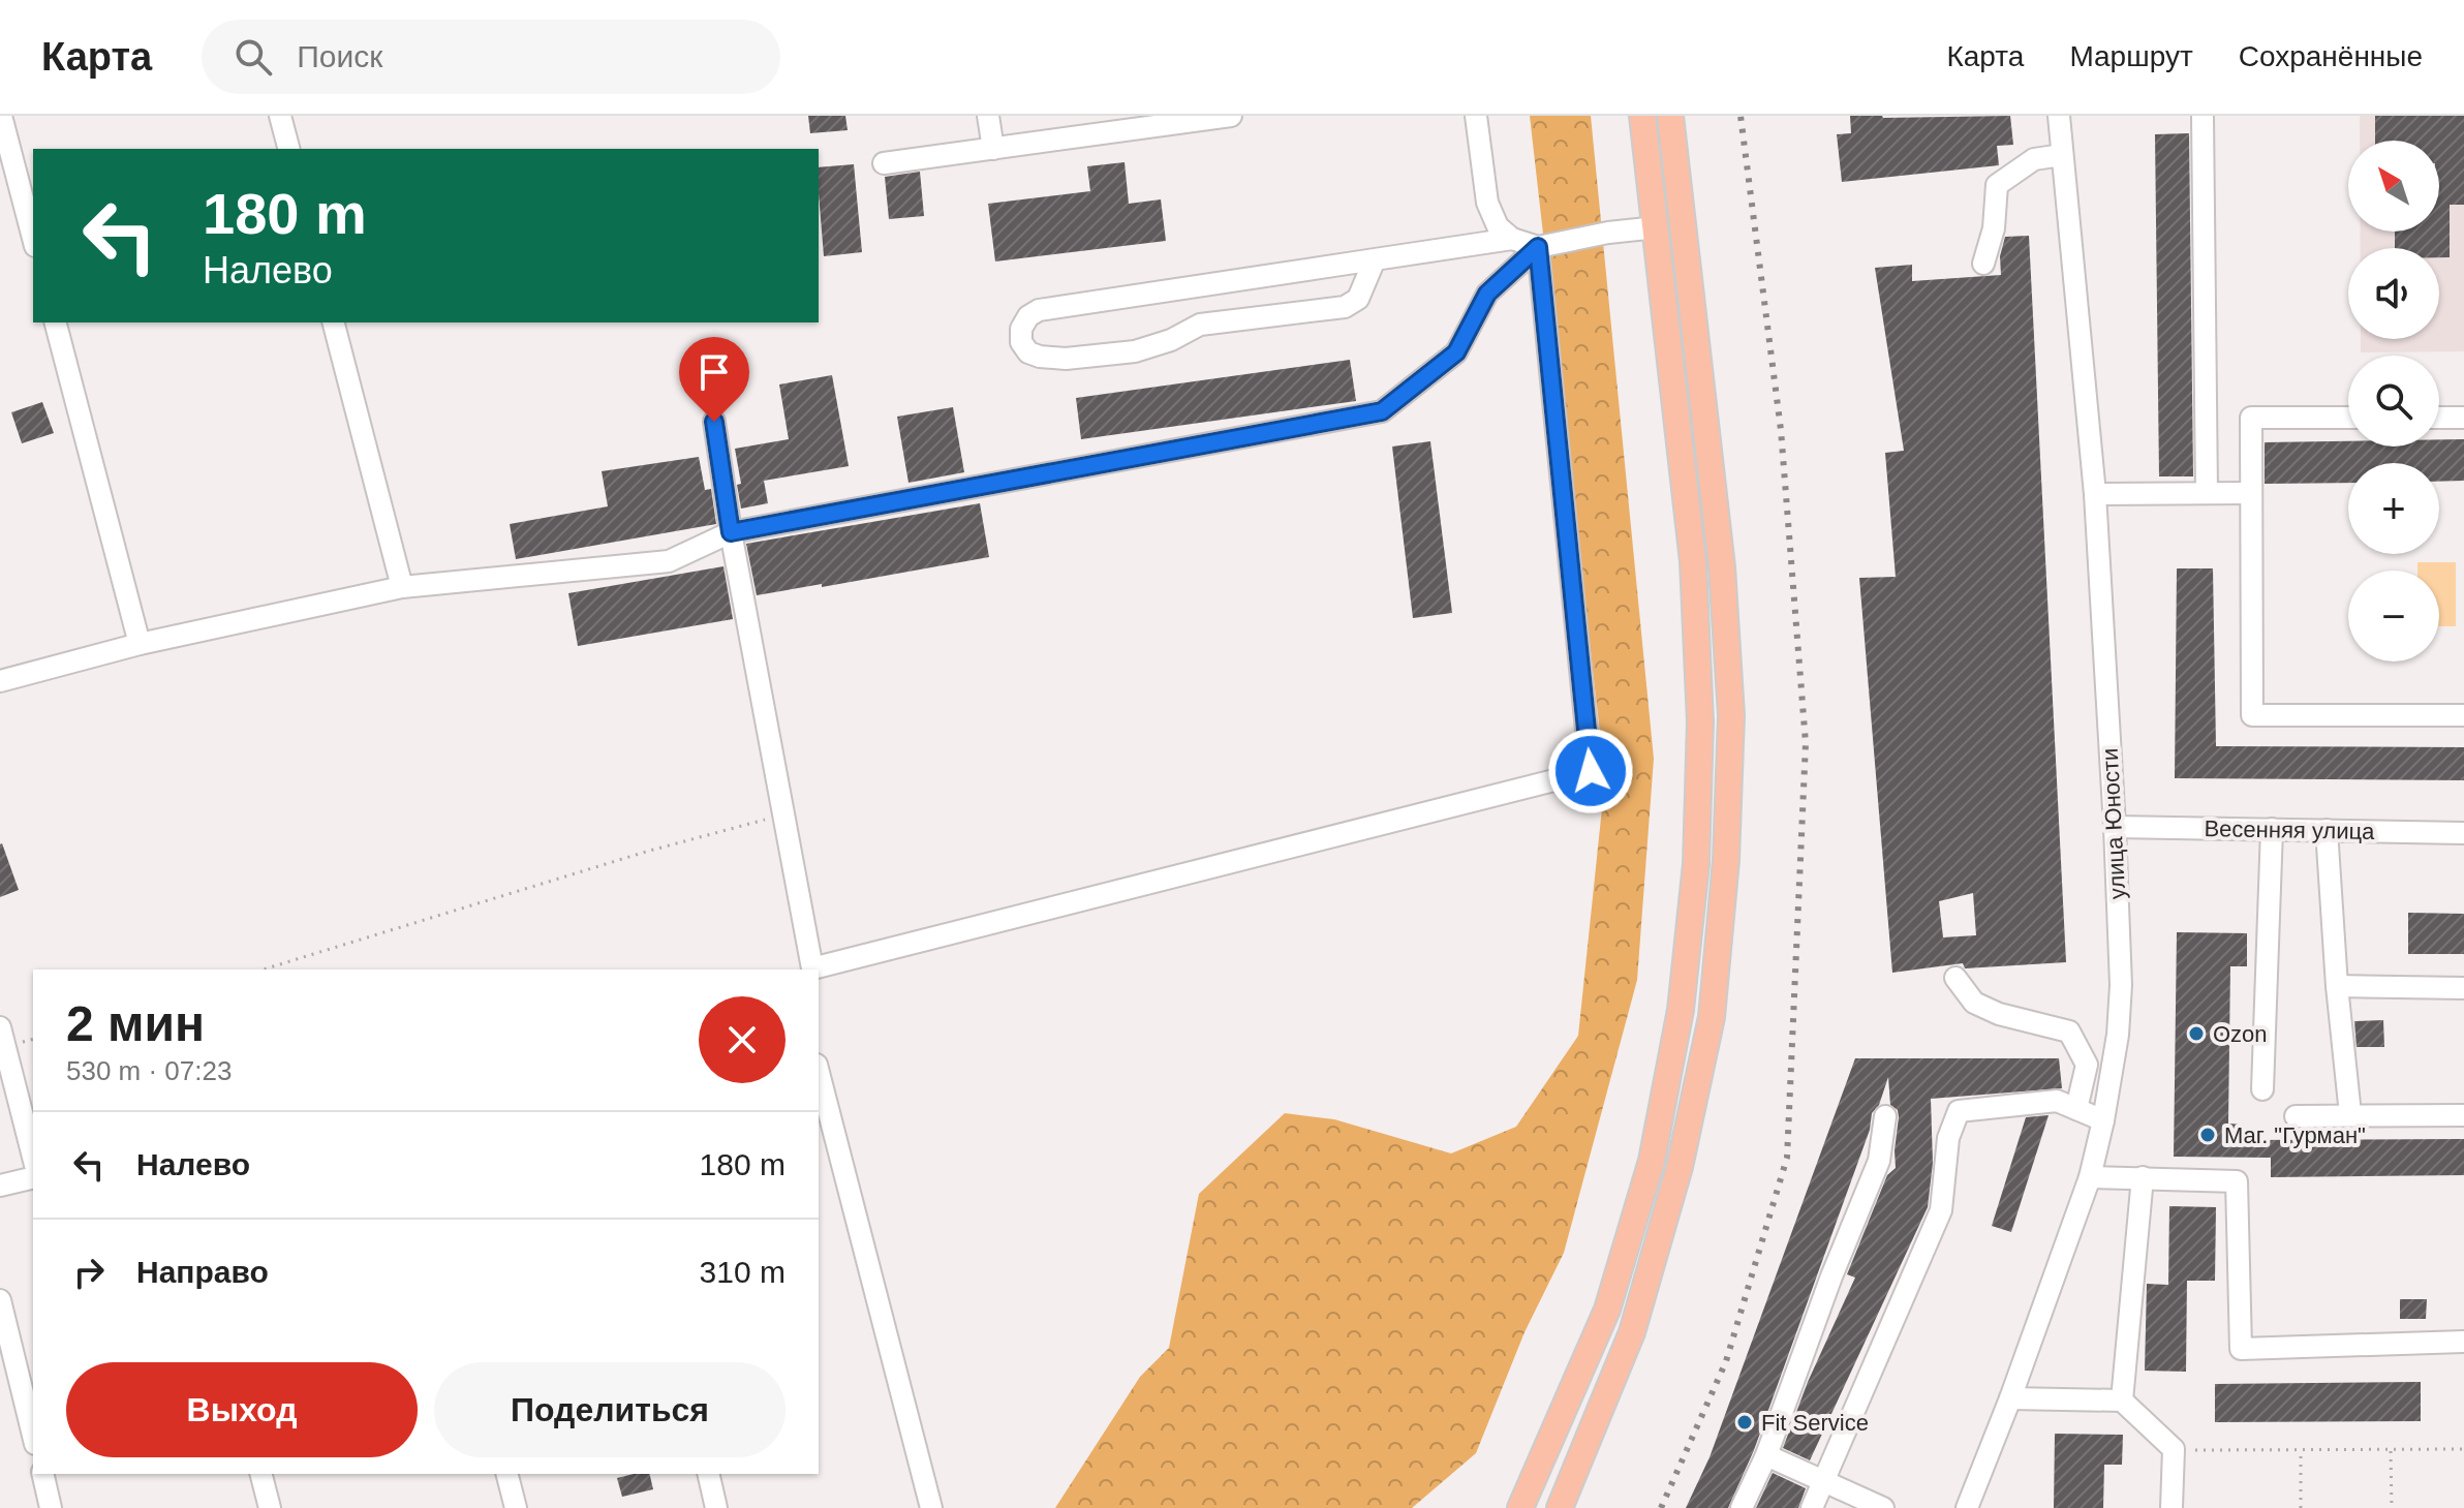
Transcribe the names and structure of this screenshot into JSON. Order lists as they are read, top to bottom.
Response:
{
  "streets": {
    "street": ["улица Юности", "Весенняя улица"]
  },
  "crossings": [
    ["улица Юности", "Весенняя улица"]
  ],
  "places": ["Ozon", "Маг. \"Гурман\"", "Fit Service"],
  "north": "top left",
  "page": {
    "header": "Карта",
    "search": "Поиск",
    "nav": ["Карта", "Маршрут", "Сохранённые"],
    "map_buttons": ["+", "−"],
    "turn": ["180 m", "Налево"],
    "heading": ["2 мин", "530 m · 07:23"],
    "list": [
      {
        "name": "Налево",
        "value": "180 m"
      },
      {
        "name": "Направо",
        "value": "310 m"
      }
    ],
    "buttons": ["Выход", "Поделиться"]
  }
}
